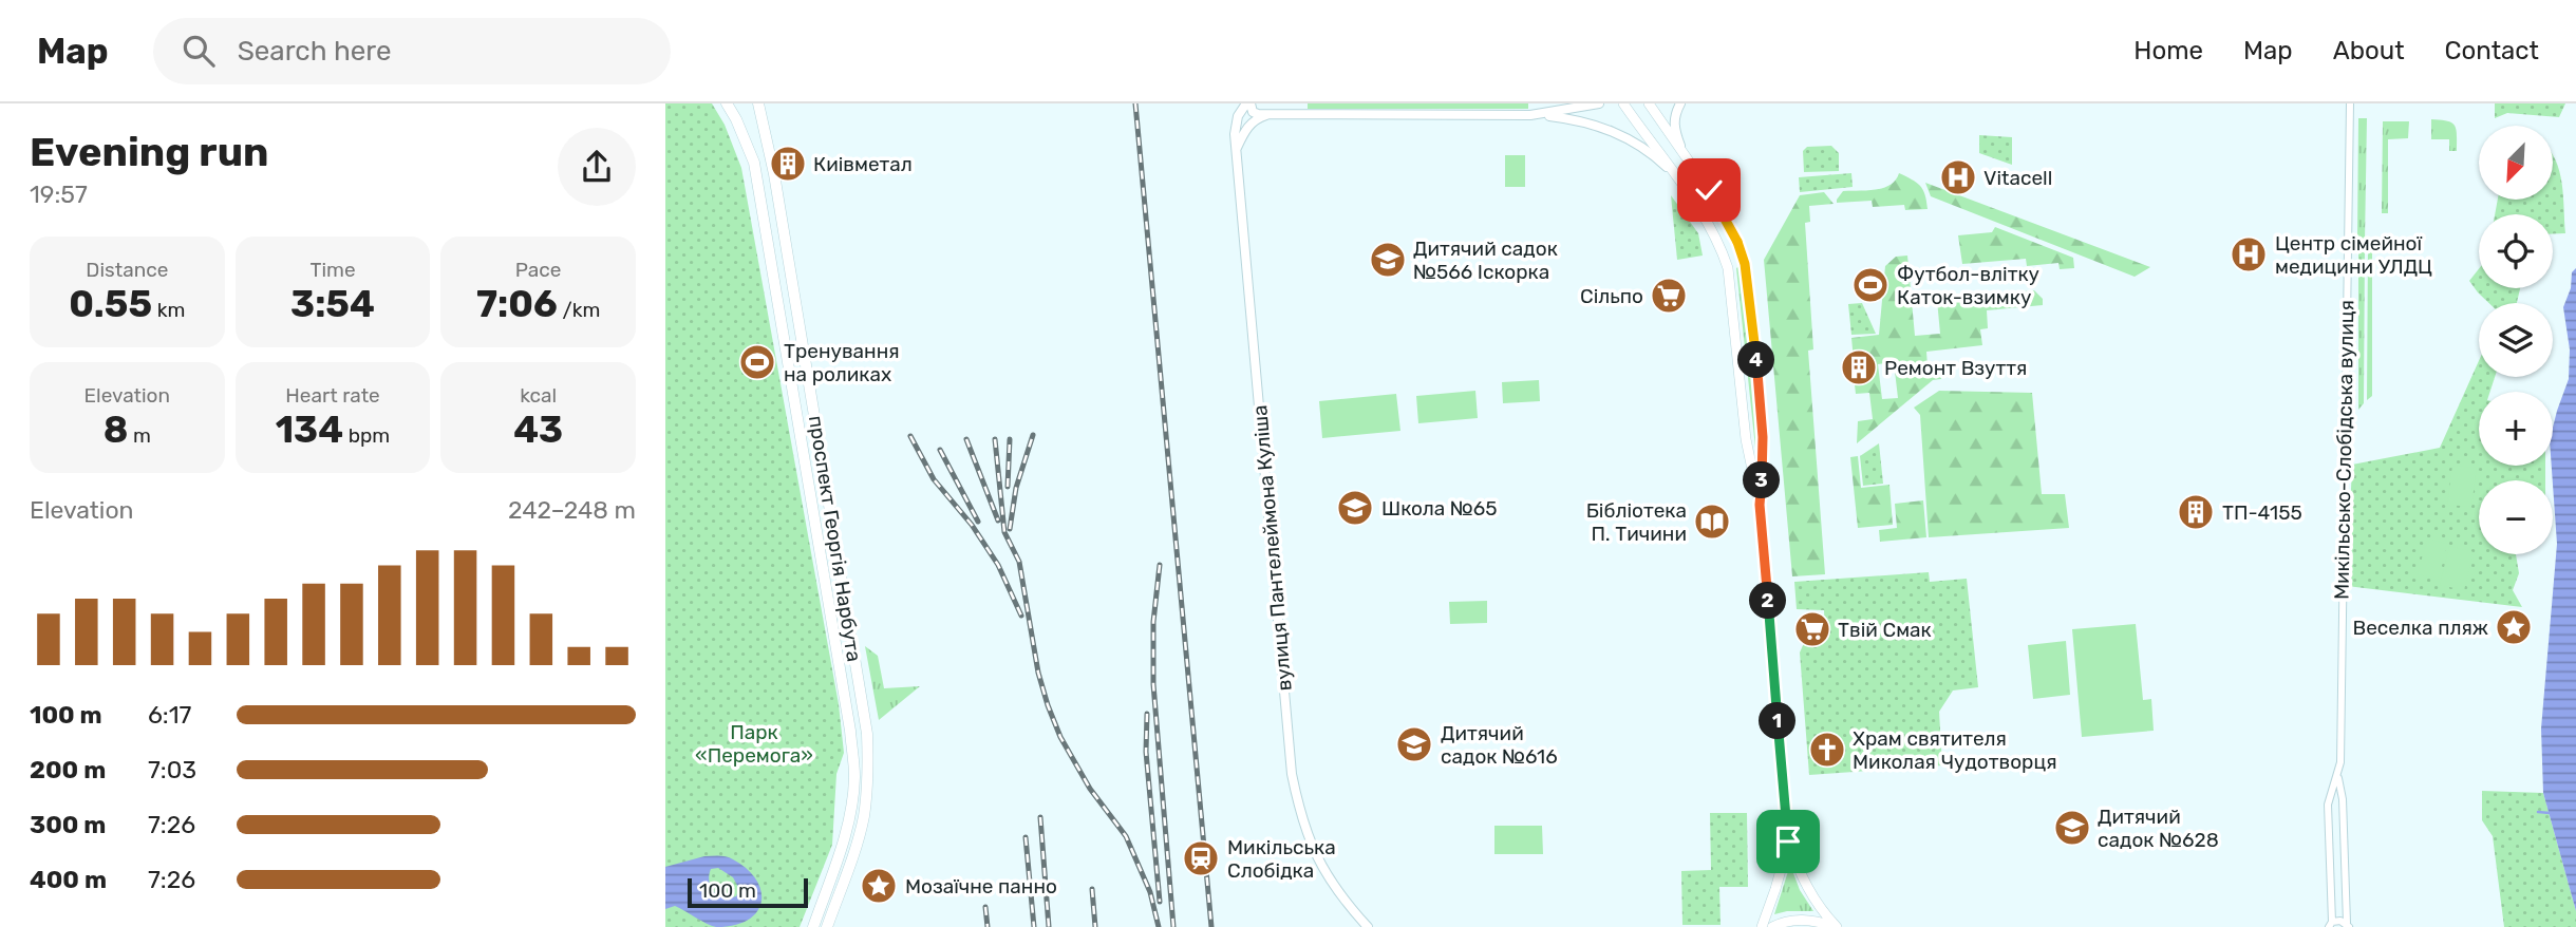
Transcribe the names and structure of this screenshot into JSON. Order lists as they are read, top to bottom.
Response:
{
  "streets": {
    "main road": ["проспект Георгія Нарбута"],
    "street": ["Микільсько-Слобідська вулиця", "вулиця Пантелеймона Куліша"]
  },
  "parks": ["Парк «Перемога»"],
  "places": {
    "building": ["Киівметал", "Ремонт Взуття", "ТП-4155"],
    "hospital": ["Vitacell", "Центр сімейної медицини УЛДЦ"],
    "school or university": [
      "Дитячий садок №566 Іскорка",
      "Школа №65",
      "Дитячий садок №616",
      "Дитячий садок №628"
    ],
    "sports": ["Футбол-влітку Каток-взимку", "Тренування на роликах"],
    "supermarket": ["Сільпо", "Твій Смак"],
    "library": ["Бібліотека П. Тичини"],
    "place": ["Веселка пляж", "Мозаїчне панно"],
    "church": ["Храм святителя Миколая Чудотворця"],
    "station": ["Микільська Слобідка"]
  },
  "scale_bar": "100 m",
  "north": "bottom left",
  "page": {
    "header": "Map",
    "search": "Search here",
    "nav": [
      "Home",
      "Map",
      "About",
      "Contact"
    ],
    "heading": ["Evening run", "19:57"],
    "map_buttons": ["+", "−"],
    "stats": [
      ["Distance", "0.55 km"],
      ["Time", "3:54"],
      ["Pace", "7:06 /km"],
      ["Elevation", "8 m"],
      ["Heart rate", "134 bpm"],
      ["kcal", "43"]
    ],
    "pins": [
      "4",
      "3",
      "2",
      "1"
    ],
    "chart": ["Elevation", "242–248 m"],
    "list": [
      {
        "name": "100 m",
        "note": "6:17"
      },
      {
        "name": "200 m",
        "note": "7:03"
      },
      {
        "name": "300 m",
        "note": "7:26"
      },
      {
        "name": "400 m",
        "note": "7:26"
      }
    ],
    "scale": "100 m"
  }
}
